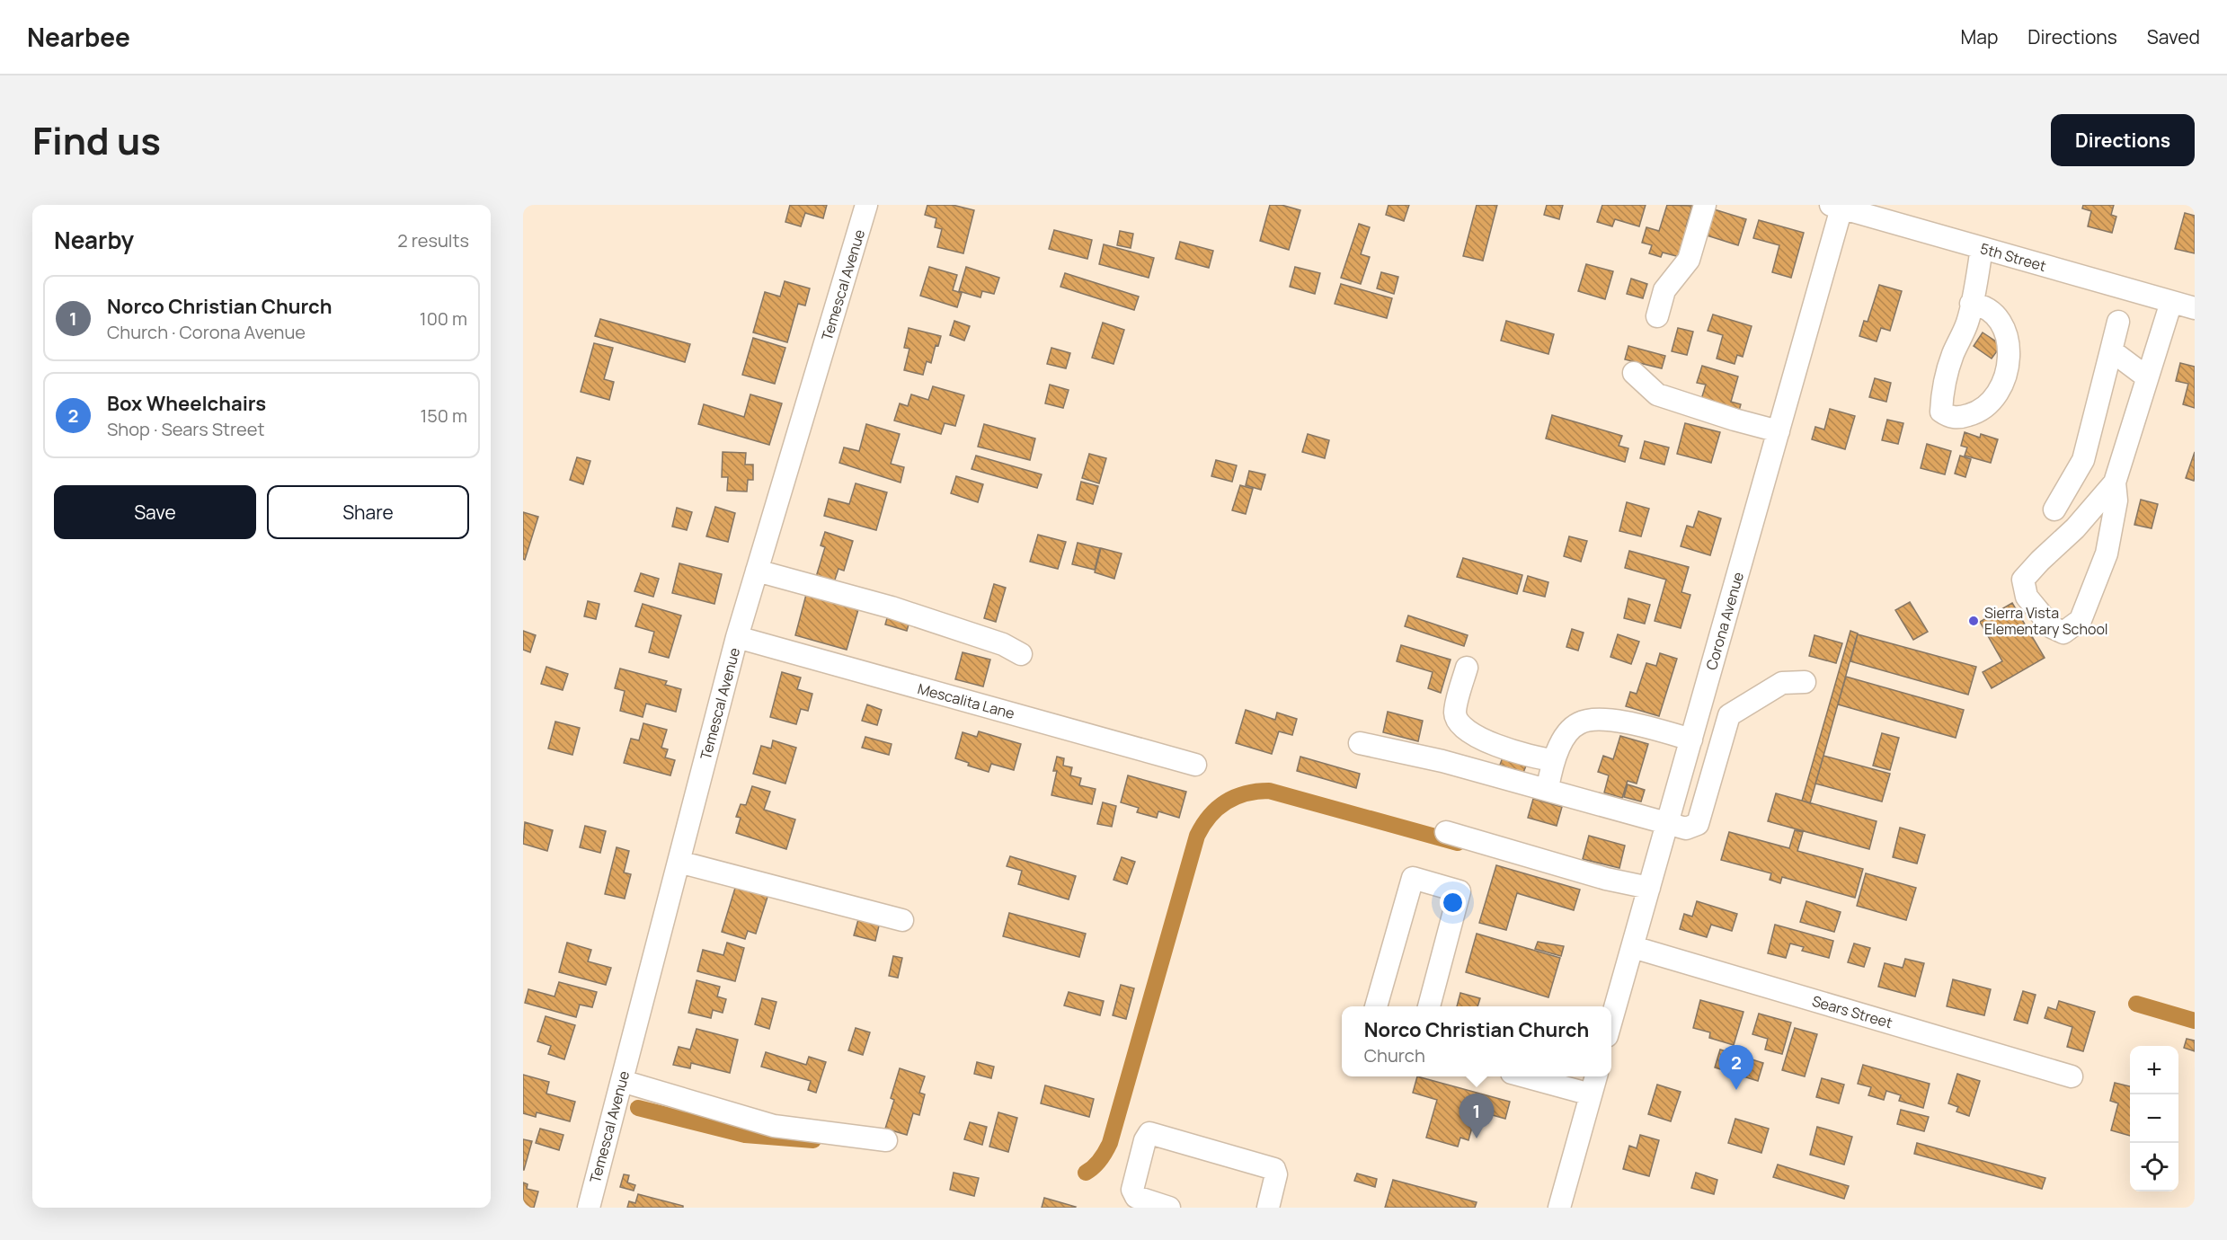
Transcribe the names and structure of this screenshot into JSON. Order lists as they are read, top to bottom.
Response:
{
  "streets": {
    "street": [
      "5th Street",
      "Temescal Avenue",
      "Corona Avenue",
      "Mescalita Lane",
      "Sears Street"
    ]
  },
  "crossings": [
    ["5th Street", "Corona Avenue"],
    ["Temescal Avenue", "Mescalita Lane"],
    ["Corona Avenue", "Sears Street"]
  ],
  "places": ["Sierra Vista Elementary School"],
  "page": {
    "header": "Nearbee",
    "nav": ["Map", "Directions", "Saved"],
    "title": "Find us",
    "buttons": [
      "Directions",
      ["Save", "Share"]
    ],
    "heading": ["Nearby", "2 results"],
    "list": [
      {
        "mark": "1",
        "name": "Norco Christian Church",
        "note": "Church · Corona Avenue",
        "value": "100 m"
      },
      {
        "mark": "2",
        "name": "Box Wheelchairs",
        "note": "Shop · Sears Street",
        "value": "150 m"
      }
    ],
    "popup": ["Norco Christian Church", "Church"],
    "pins": ["2", "1"],
    "map_buttons": ["+", "−"]
  }
}
